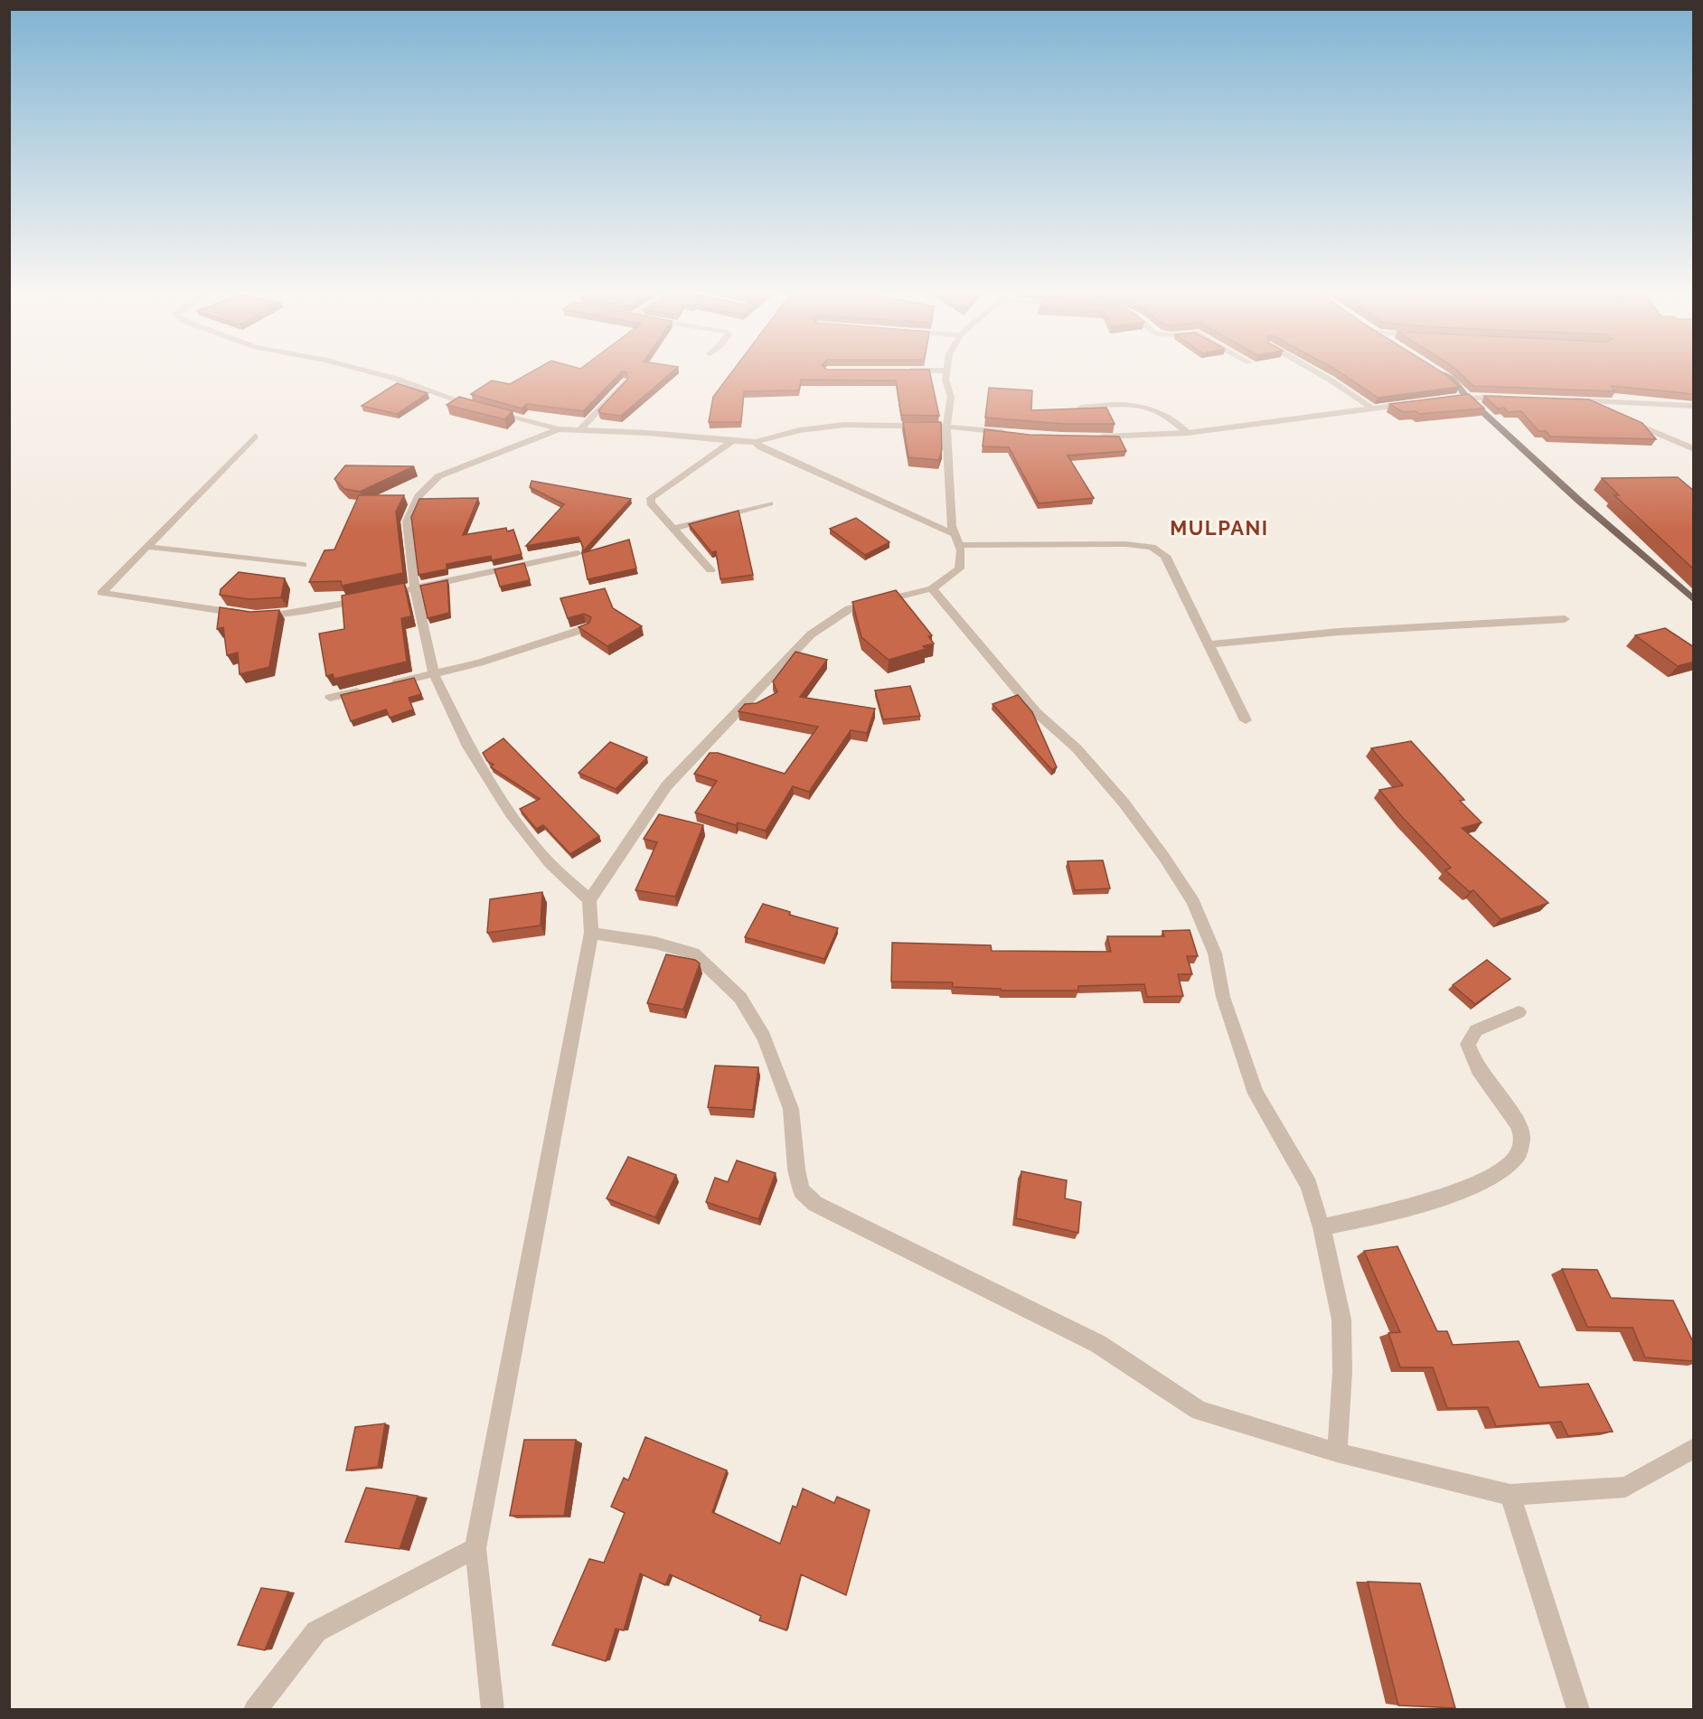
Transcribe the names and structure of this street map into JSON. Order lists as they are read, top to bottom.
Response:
{
  "districts": ["MULPANI"]
}
